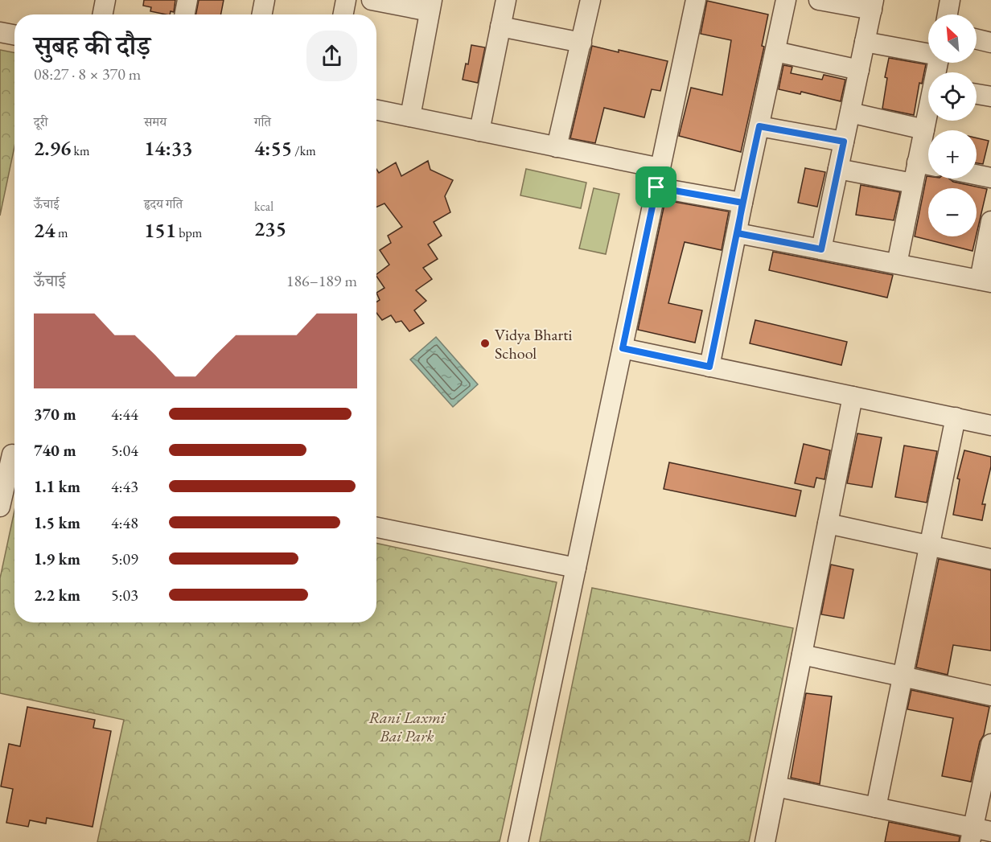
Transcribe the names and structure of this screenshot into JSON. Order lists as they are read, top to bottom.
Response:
{
  "parks": ["Rani Laxmi Bai Park"],
  "places": ["Vidya Bharti School"],
  "north": "top left",
  "page": {
    "map_buttons": ["+", "−"],
    "heading": ["सुबह की दौड़", "08:27 · 8 × 370 m"],
    "stats": [
      ["दूरी", "2.96 km"],
      ["समय", "14:33"],
      ["गति", "4:55 /km"],
      ["ऊँचाई", "24 m"],
      ["हृदय गति", "151 bpm"],
      ["kcal", "235"]
    ],
    "chart": ["ऊँचाई", "186–189 m"],
    "list": [
      {
        "name": "370 m",
        "note": "4:44"
      },
      {
        "name": "740 m",
        "note": "5:04"
      },
      {
        "name": "1.1 km",
        "note": "4:43"
      },
      {
        "name": "1.5 km",
        "note": "4:48"
      },
      {
        "name": "1.9 km",
        "note": "5:09"
      },
      {
        "name": "2.2 km",
        "note": "5:03"
      }
    ]
  }
}
